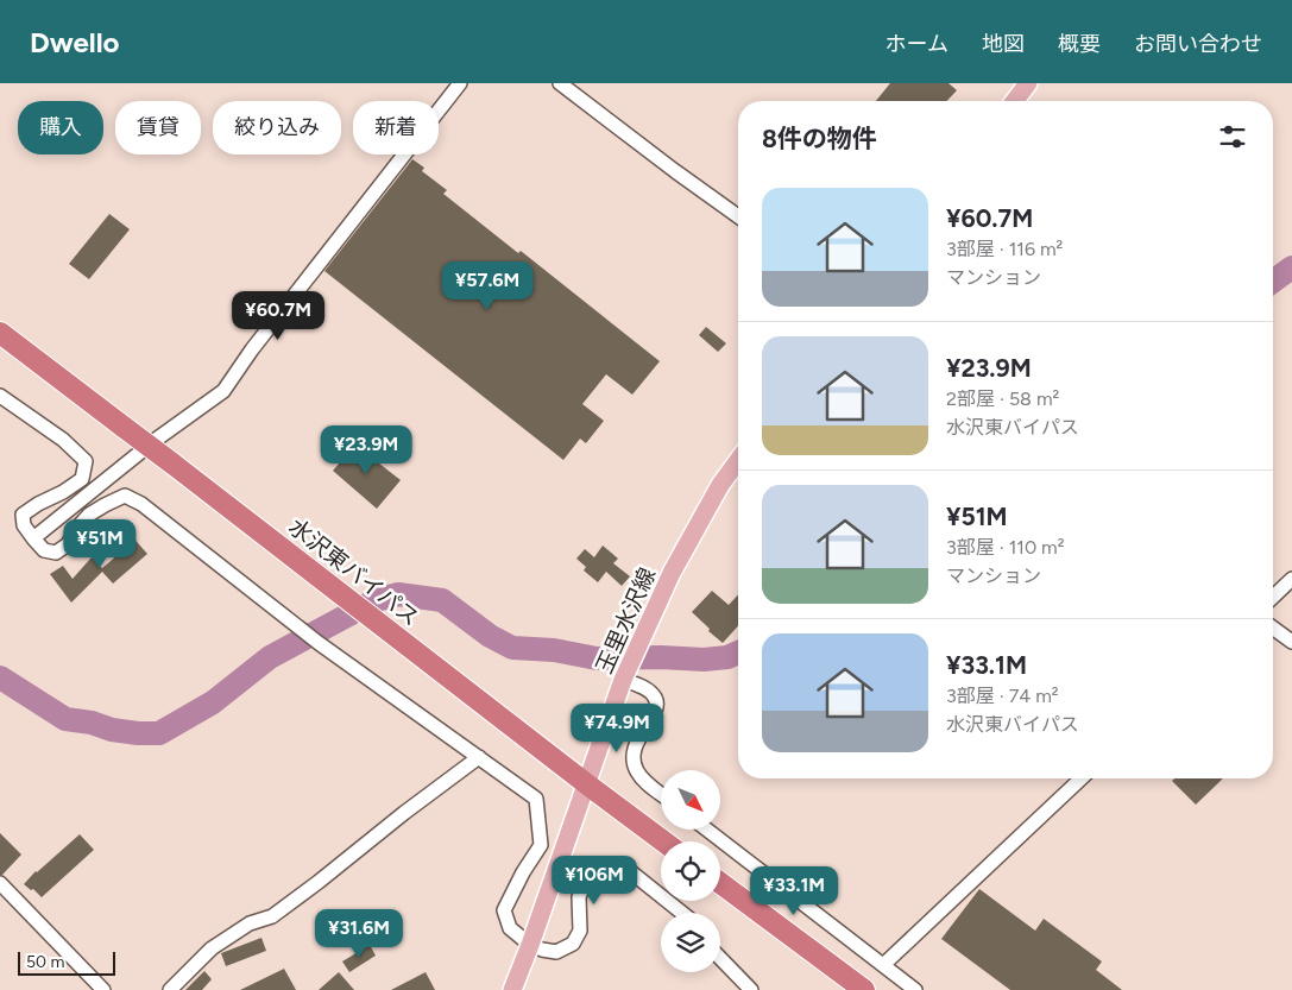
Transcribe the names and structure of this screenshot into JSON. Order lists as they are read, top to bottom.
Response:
{
  "streets": {
    "highway": ["水沢東バイパス"],
    "main road": ["玉里水沢線"]
  },
  "crossings": [
    ["水沢東バイパス", "玉里水沢線"]
  ],
  "scale_bar": "50 m",
  "north": "bottom right",
  "page": {
    "header": "Dwello",
    "nav": [
      "ホーム",
      "地図",
      "概要",
      "お問い合わせ"
    ],
    "chip": [
      "購入",
      "賃貸",
      "絞り込み",
      "新着"
    ],
    "heading": "8件の物件",
    "list": [
      {
        "name": "¥60.7M",
        "note": "3部屋 · 116 m² · マンション"
      },
      {
        "name": "¥23.9M",
        "note": "2部屋 · 58 m² · 水沢東バイパス"
      },
      {
        "name": "¥51M",
        "note": "3部屋 · 110 m² · マンション"
      },
      {
        "name": "¥33.1M",
        "note": "3部屋 · 74 m² · 水沢東バイパス"
      }
    ],
    "price": [
      "¥57.6M",
      "¥60.7M",
      "¥23.9M",
      "¥51M",
      "¥74.9M",
      "¥106M",
      "¥33.1M",
      "¥31.6M"
    ],
    "scale": "50 m"
  }
}
